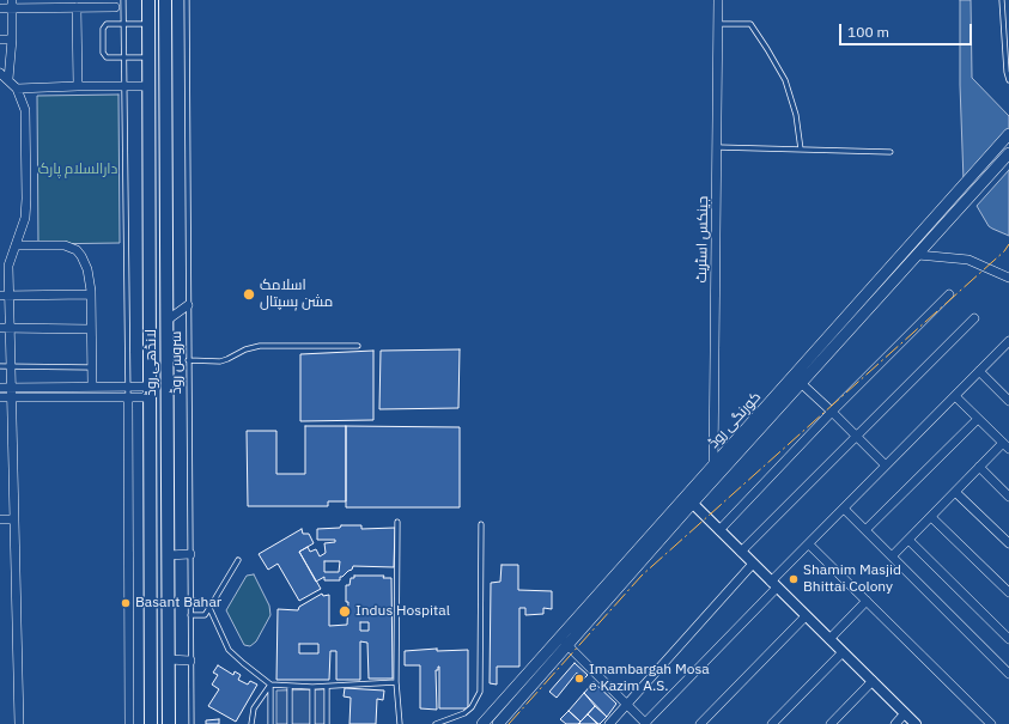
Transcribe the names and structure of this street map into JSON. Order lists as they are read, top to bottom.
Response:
{
  "streets": {
    "main road": ["لانڈھی روڈ", "کورنگی روڈ"],
    "street": ["جینکس اسٹریٹ"],
    "lane": ["سروس روڈ"]
  },
  "crossings": [
    ["جینکس اسٹریٹ", "کورنگی روڈ"]
  ],
  "parks": ["دارالسلام پارک"],
  "places": [
    "اسلامک مشن ہسپتال",
    "Shamim Masjid Bhittai Colony",
    "Basant Bahar",
    "Indus Hospital",
    "Imambargah Mosa e Kazim A.S."
  ],
  "scale_bar": "100 m"
}
